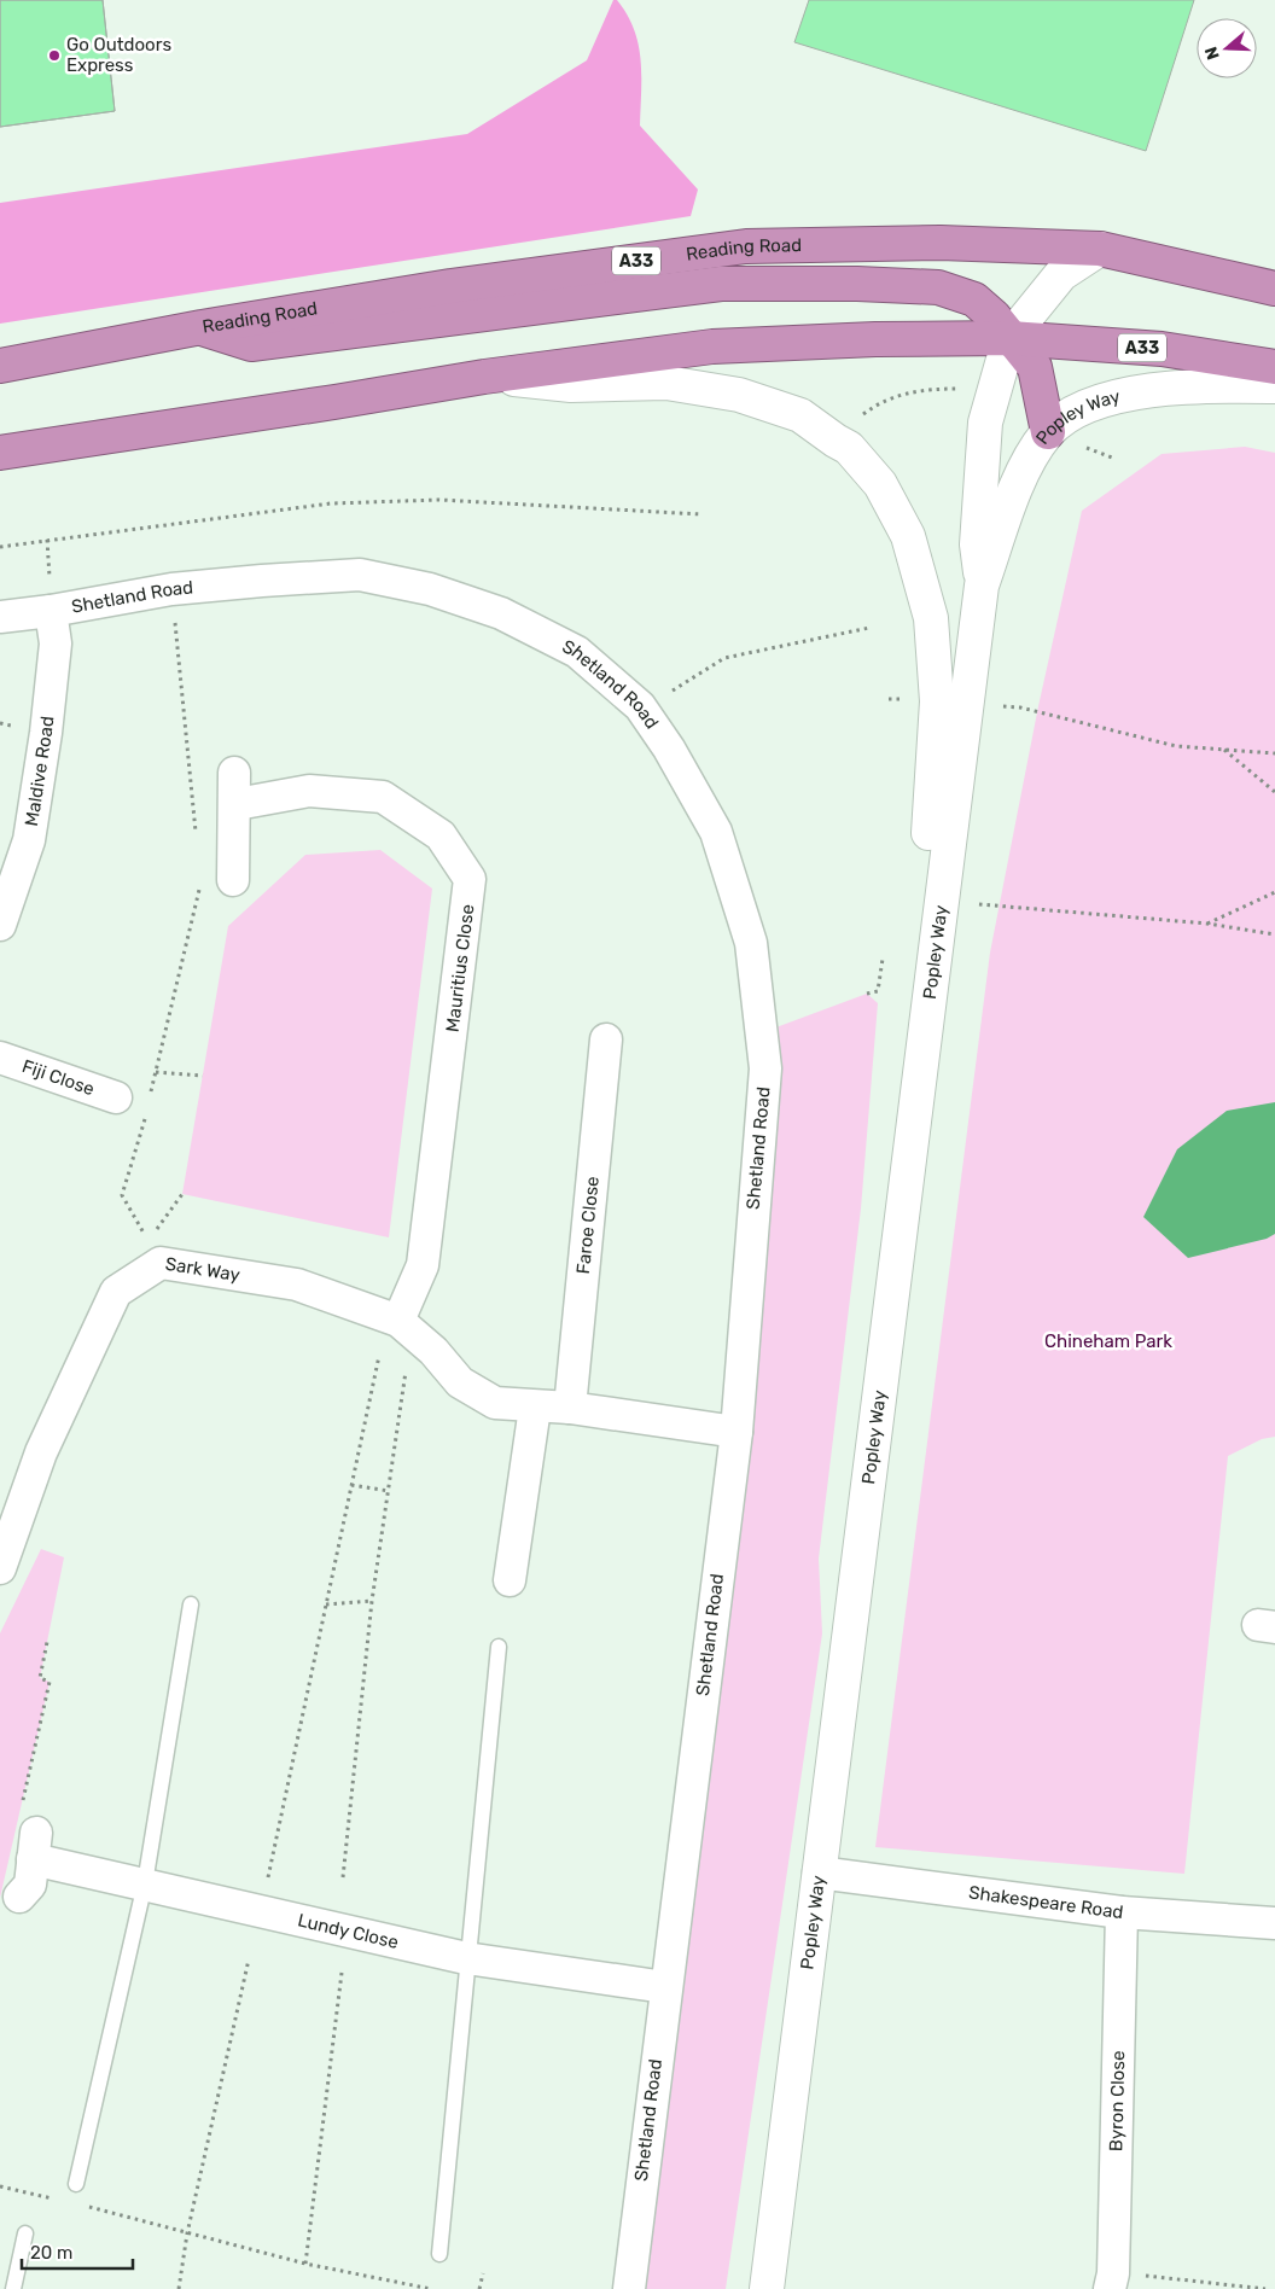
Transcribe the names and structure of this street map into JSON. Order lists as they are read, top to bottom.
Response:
{
  "streets": {
    "highway": ["Reading Road", "A33"],
    "street": [
      "Popley Way",
      "Shetland Road",
      "Maldive Road",
      "Mauritius Close",
      "Fiji Close",
      "Faroe Close",
      "Sark Way",
      "Shakespeare Road",
      "Lundy Close",
      "Byron Close"
    ]
  },
  "crossings": [
    ["Reading Road", "A33"],
    ["Reading Road", "Popley Way"],
    ["A33", "Popley Way"],
    ["Popley Way", "Shakespeare Road"],
    ["Shetland Road", "Maldive Road"],
    ["Shetland Road", "Lundy Close"],
    ["Mauritius Close", "Sark Way"],
    ["Shakespeare Road", "Byron Close"]
  ],
  "parks": ["Chineham Park"],
  "places": ["Go Outdoors Express"],
  "scale_bar": "20 m",
  "north": "left"
}
